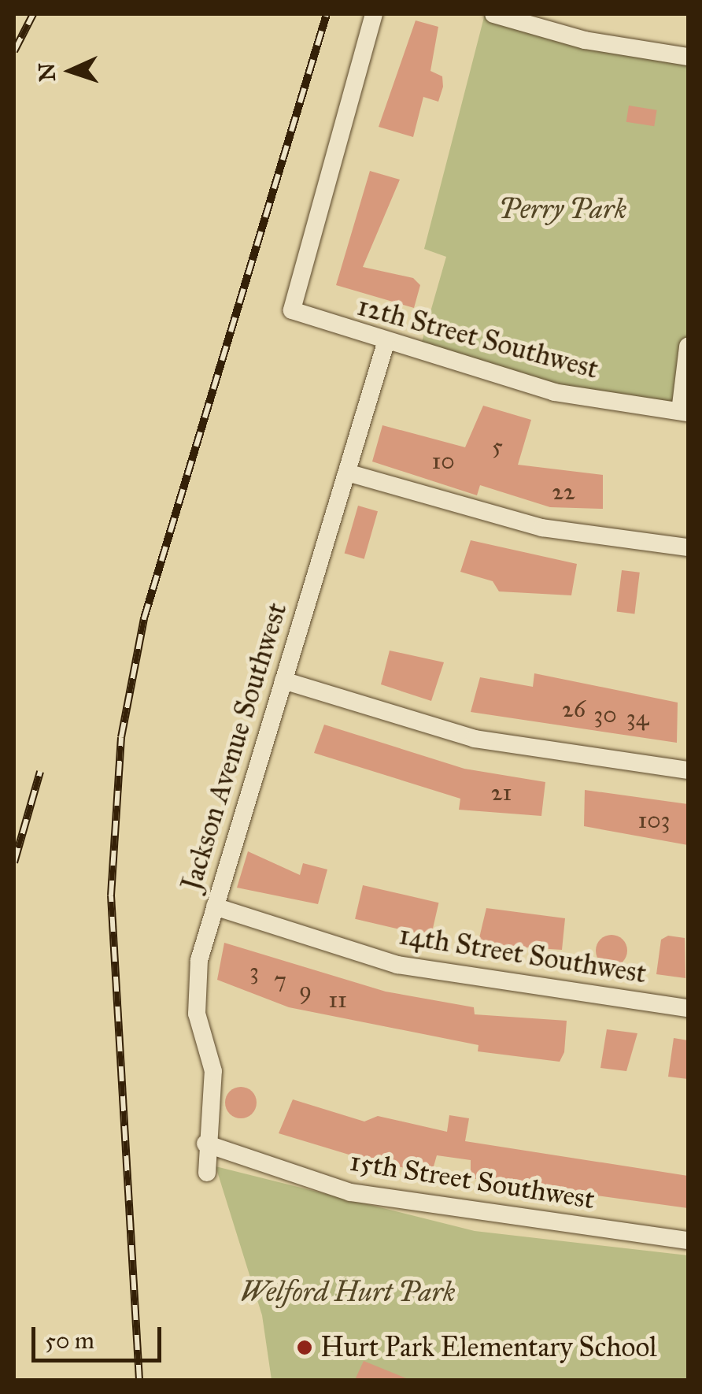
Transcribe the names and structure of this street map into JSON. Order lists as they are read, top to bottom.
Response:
{
  "streets": {
    "street": [
      "12th Street Southwest",
      "Jackson Avenue Southwest",
      "14th Street Southwest",
      "15th Street Southwest"
    ]
  },
  "crossings": [
    ["12th Street Southwest", "Jackson Avenue Southwest"],
    ["Jackson Avenue Southwest", "14th Street Southwest"],
    ["Jackson Avenue Southwest", "15th Street Southwest"]
  ],
  "parks": ["Perry Park", "Welford Hurt Park"],
  "places": ["Hurt Park Elementary School"],
  "house_numbers": [
    "5",
    "10",
    "22",
    "26",
    "30",
    "34",
    "21",
    "103",
    "3",
    "7",
    "9",
    "11"
  ],
  "scale_bar": "50 m",
  "north": "left"
}
